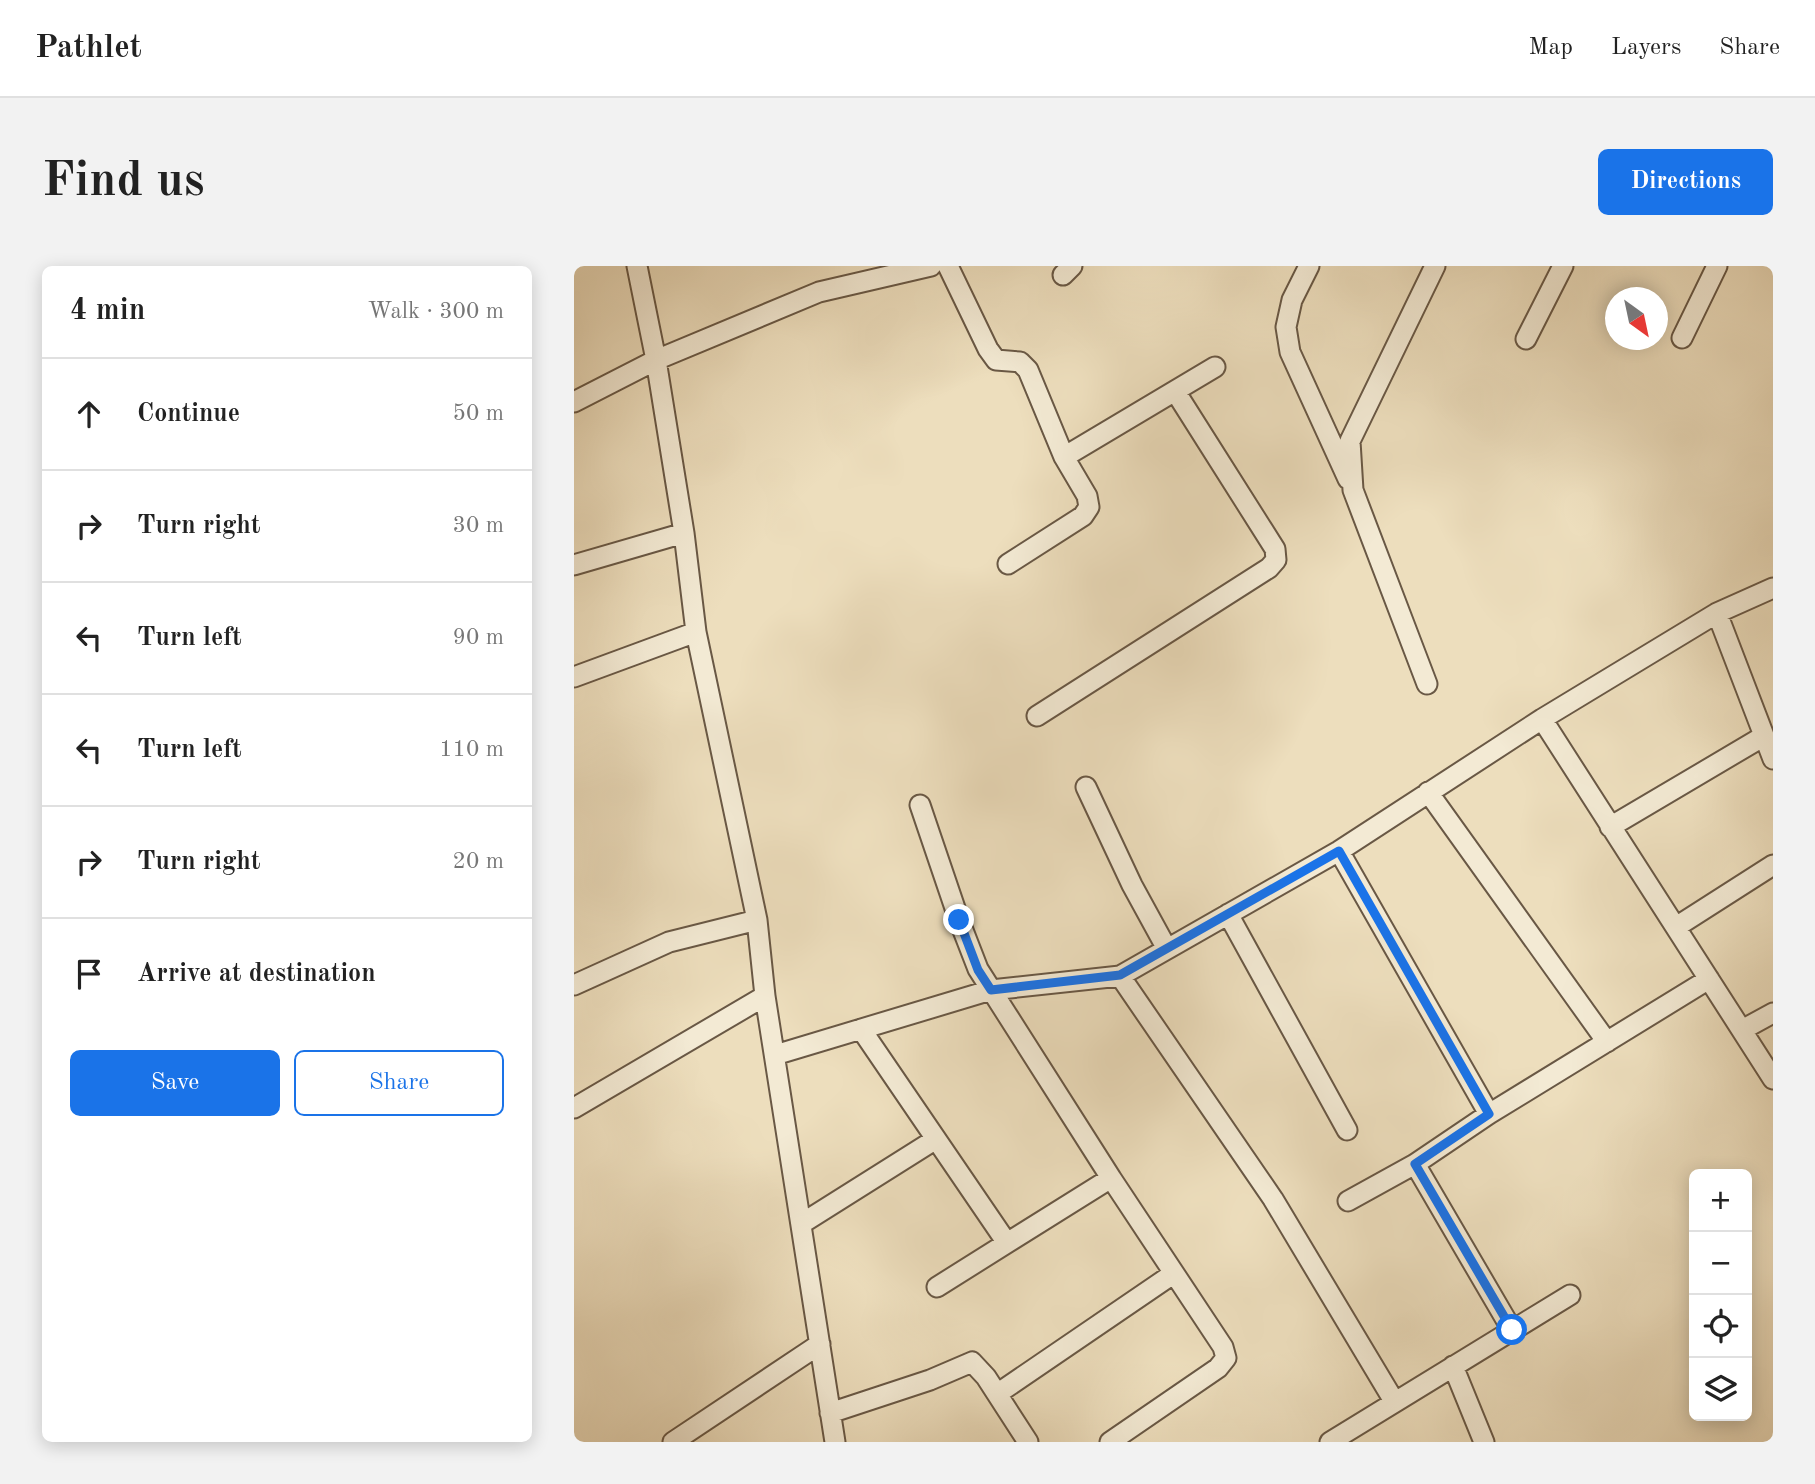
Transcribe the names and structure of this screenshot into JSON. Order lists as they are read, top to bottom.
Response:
{
  "north": "bottom right",
  "page": {
    "header": "Pathlet",
    "nav": ["Map", "Layers", "Share"],
    "buttons": [
      "Directions",
      ["Save", "Share"]
    ],
    "title": "Find us",
    "heading": ["4 min", "Walk · 300 m"],
    "list": [
      ["Continue", "50 m"],
      ["Turn right", "30 m"],
      ["Turn left", "90 m"],
      ["Turn left", "110 m"],
      ["Turn right", "20 m"],
      "Arrive at destination"
    ],
    "map_buttons": ["+", "−"]
  }
}
